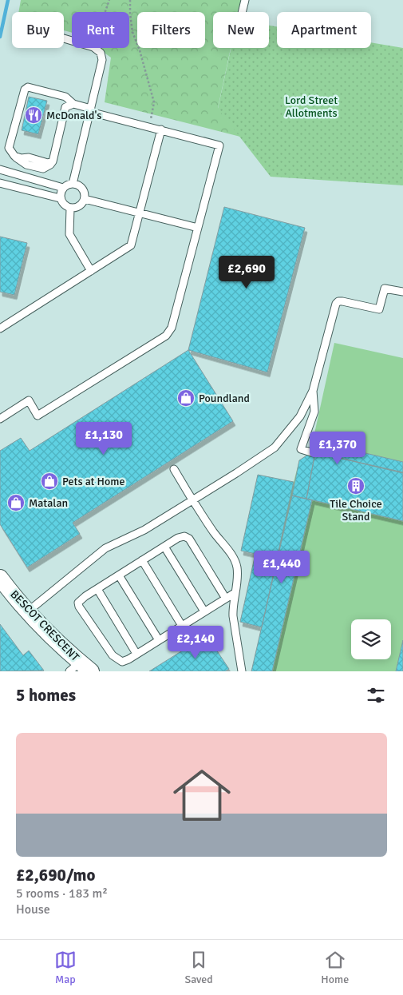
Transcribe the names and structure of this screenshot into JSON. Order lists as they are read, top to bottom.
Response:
{
  "streets": {
    "street": ["BESCOT CRESCENT"]
  },
  "parks": ["Lord Street Allotments"],
  "places": {
    "restaurant": ["McDonald's"],
    "shop": ["Poundland", "Pets at Home", "Matalan"],
    "building": ["Tile Choice Stand"]
  },
  "page": {
    "chip": [
      "Buy",
      "Rent",
      "Filters",
      "New",
      "Apartment"
    ],
    "price": [
      "£2,690",
      "£1,130",
      "£1,370",
      "£1,440",
      "£2,140"
    ],
    "heading": "5 homes",
    "list": [
      {
        "name": "£2,690/mo",
        "note": "5 rooms · 183 m² · House"
      }
    ],
    "tabs": ["Map", "Saved", "Home"]
  }
}
